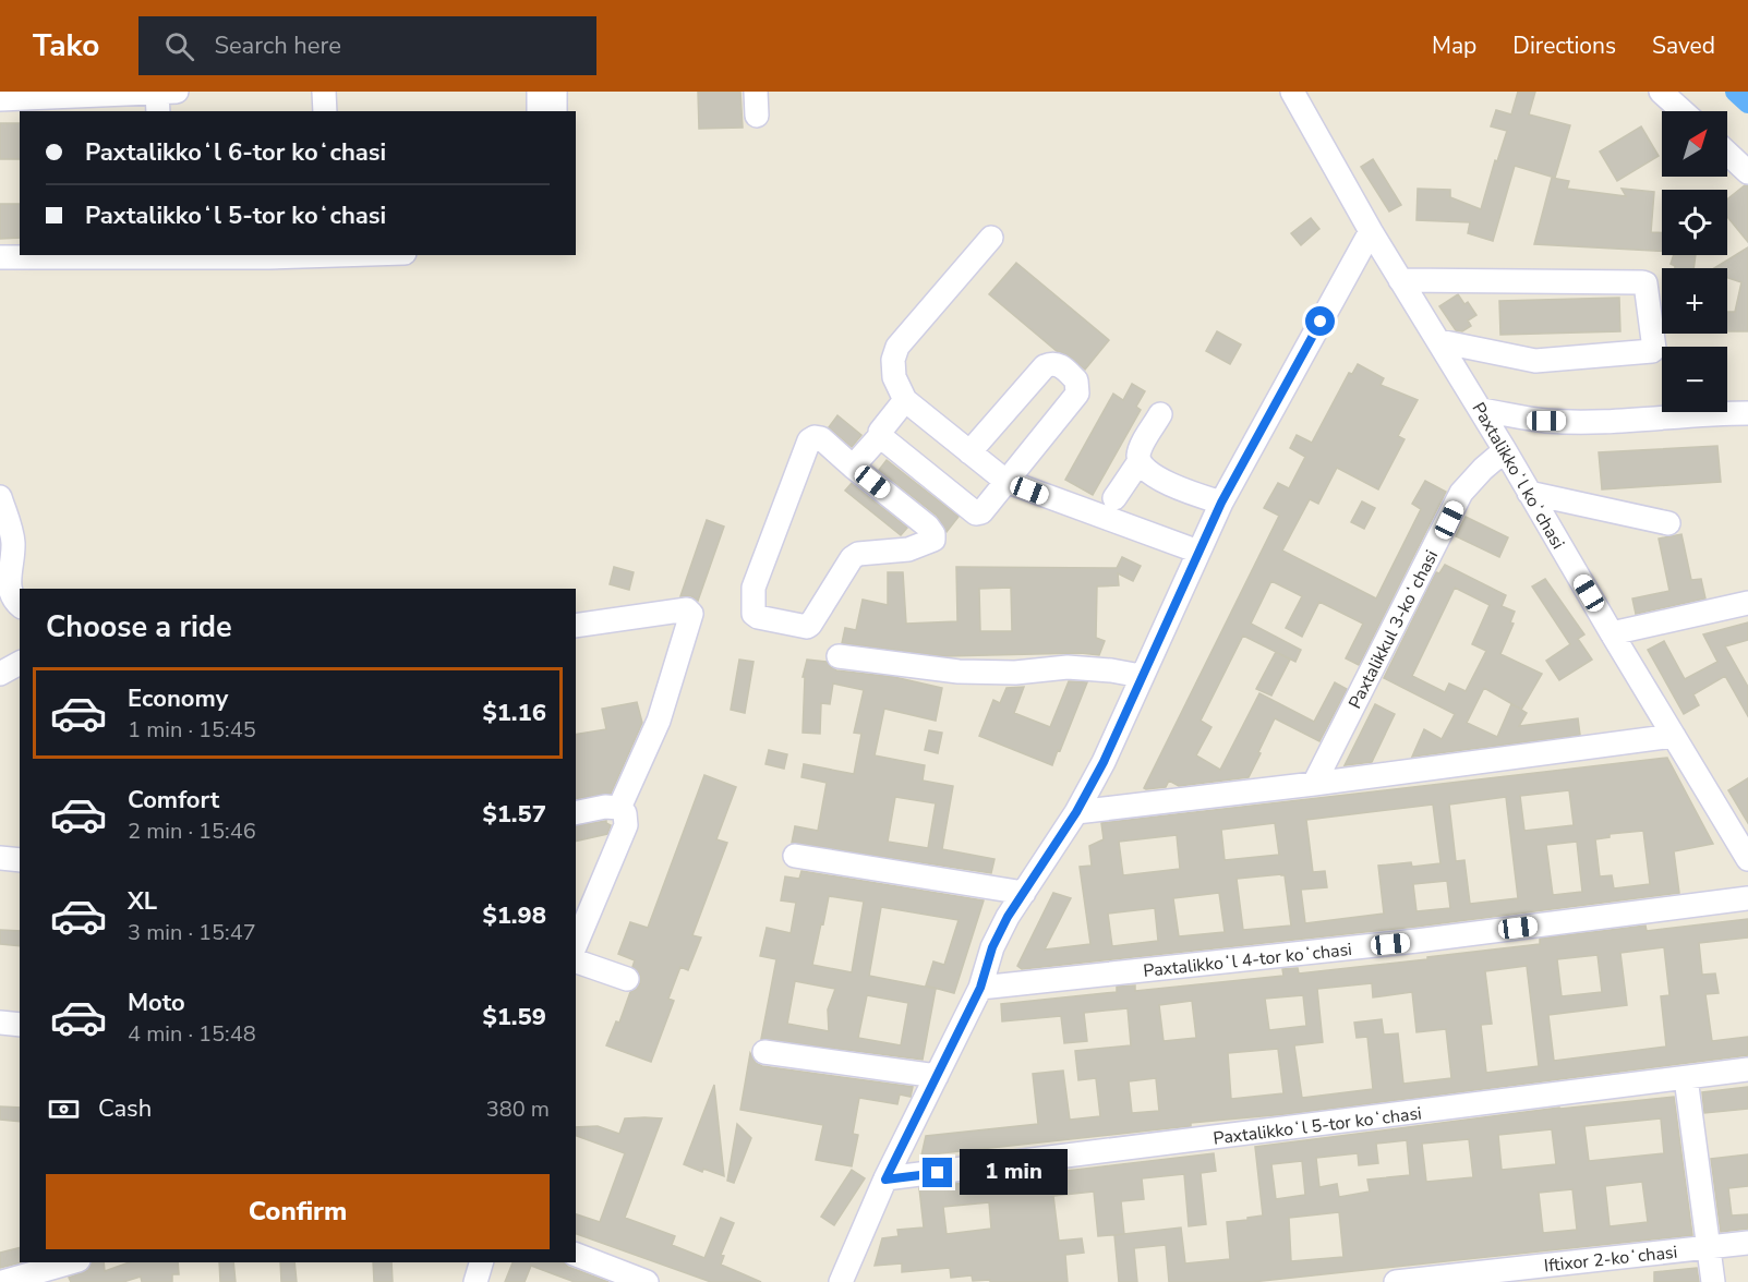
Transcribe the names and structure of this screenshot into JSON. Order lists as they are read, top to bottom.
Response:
{
  "streets": {
    "street": [
      "Paxtalikkoʻl koʻchasi",
      "Paxtalikkul 3-koʻchasi",
      "Paxtalikkoʻl 4-tor koʻchasi",
      "Paxtalikkoʻl 5-tor koʻchasi",
      "Iftixor 2-koʻchasi"
    ]
  },
  "crossings": [
    ["Paxtalikkoʻl koʻchasi", "Paxtalikkul 3-koʻchasi"]
  ],
  "north": "top right",
  "page": {
    "header": "Tako",
    "search": "Search here",
    "nav": ["Map", "Directions", "Saved"],
    "map_buttons": ["+", "−"],
    "banner": ["Paxtalikkoʻl 6-tor koʻchasi", "Paxtalikkoʻl 5-tor koʻchasi"],
    "heading": "Choose a ride",
    "list": [
      {
        "name": "Economy",
        "note": "1 min · 15:45",
        "value": "$1.16"
      },
      {
        "name": "Comfort",
        "note": "2 min · 15:46",
        "value": "$1.57"
      },
      {
        "name": "XL",
        "note": "3 min · 15:47",
        "value": "$1.98"
      },
      {
        "name": "Moto",
        "note": "4 min · 15:48",
        "value": "$1.59"
      }
    ],
    "pay": ["Cash", "380 m"],
    "bubble": "1 min",
    "buttons": "Confirm"
  }
}
